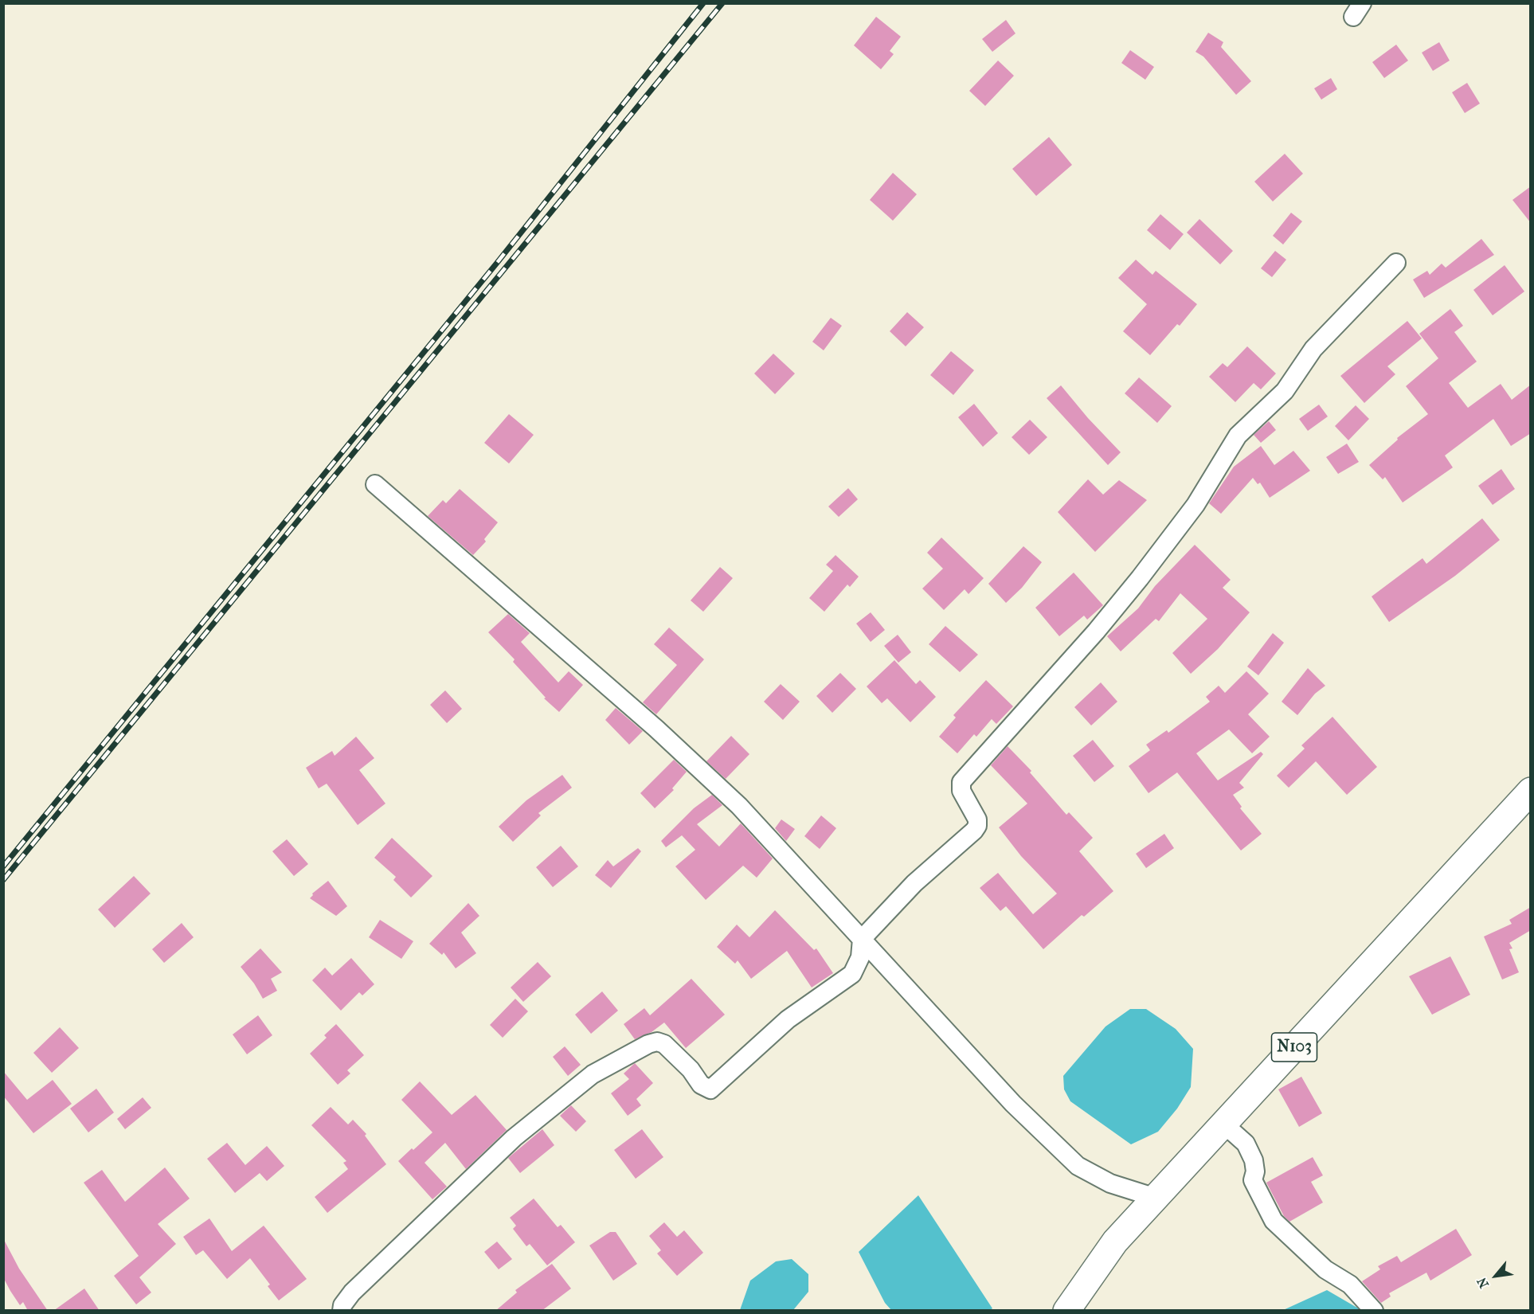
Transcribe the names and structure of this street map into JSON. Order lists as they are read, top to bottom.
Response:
{
  "streets": {
    "highway": ["N103"]
  },
  "north": "bottom left"
}
